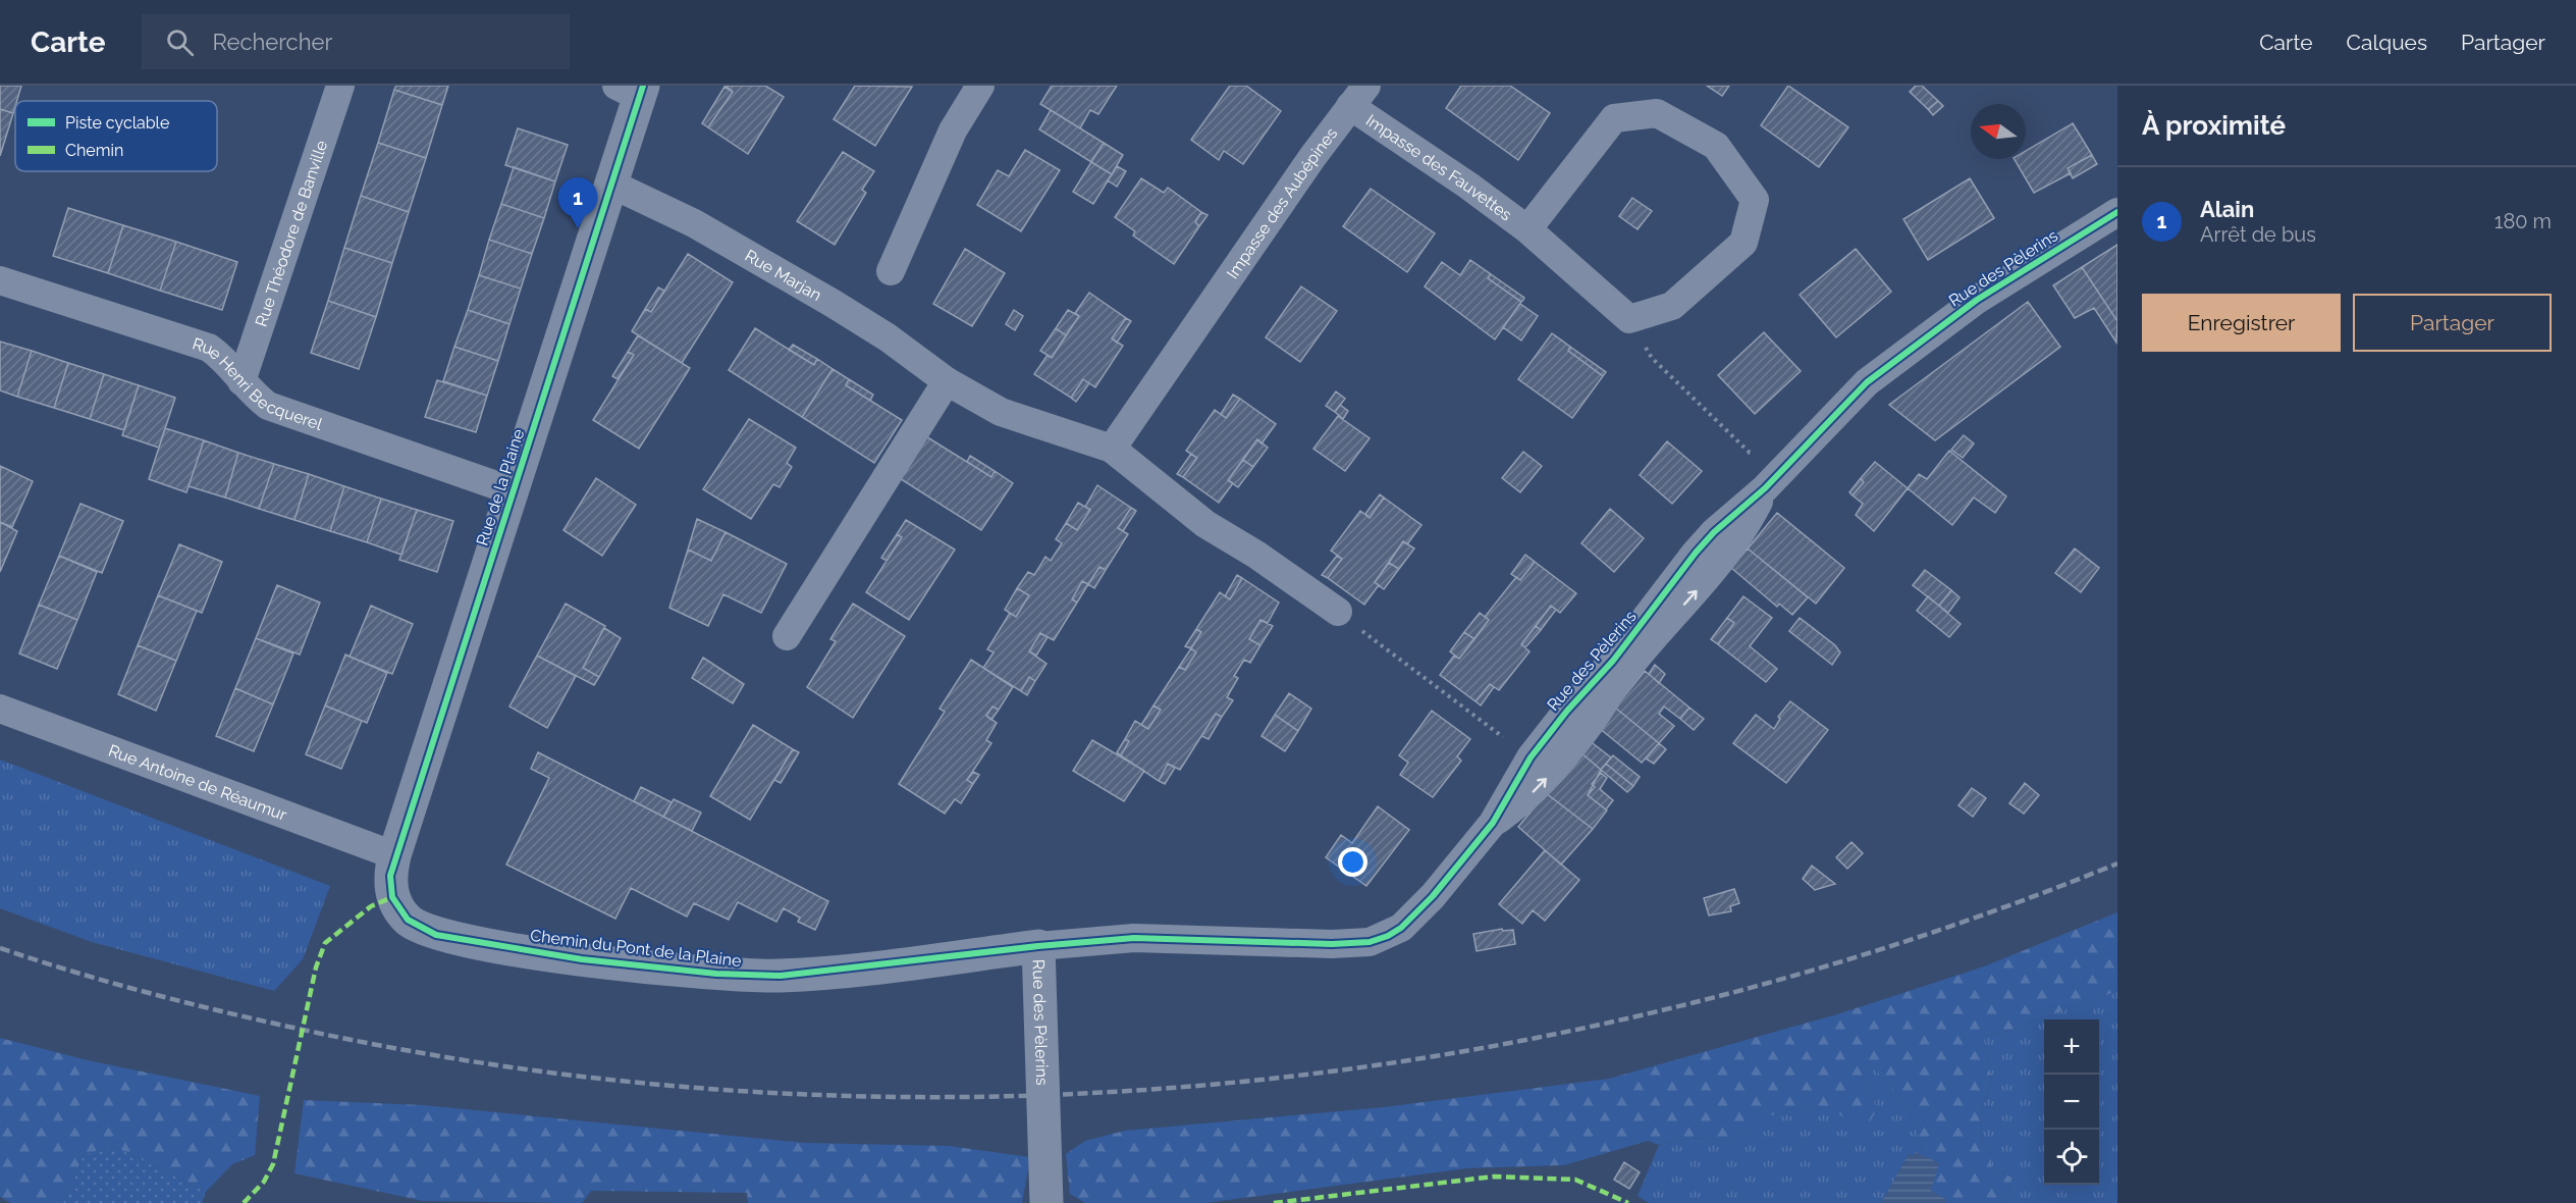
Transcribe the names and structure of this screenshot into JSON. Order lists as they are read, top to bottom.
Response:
{
  "streets": {
    "street": [
      "Impasse des Fauvettes",
      "Impasse des Aubépines",
      "Rue Théodore de Banville",
      "Rue des Pèlerins",
      "Rue Marjan",
      "Rue Henri Becquerel",
      "Rue de la Plaine",
      "Rue Antoine de Réaumur",
      "Chemin du Pont de la Plaine"
    ]
  },
  "crossings": [
    ["Impasse des Fauvettes", "Impasse des Aubépines"],
    ["Impasse des Aubépines", "Rue Marjan"],
    ["Rue Théodore de Banville", "Rue Henri Becquerel"],
    ["Rue des Pèlerins", "Chemin du Pont de la Plaine"],
    ["Rue Marjan", "Rue de la Plaine"],
    ["Rue Henri Becquerel", "Rue de la Plaine"],
    ["Rue de la Plaine", "Rue Antoine de Réaumur"],
    ["Rue de la Plaine", "Chemin du Pont de la Plaine"]
  ],
  "legend": ["Piste cyclable", "Chemin"],
  "north": "left",
  "page": {
    "header": "Carte",
    "search": "Rechercher",
    "nav": ["Carte", "Calques", "Partager"],
    "heading": "À proximité",
    "list": [
      {
        "mark": "1",
        "name": "Alain",
        "note": "Arrêt de bus",
        "value": "180 m"
      }
    ],
    "pins": "1",
    "buttons": ["Enregistrer", "Partager"],
    "map_buttons": ["+", "−"]
  }
}
